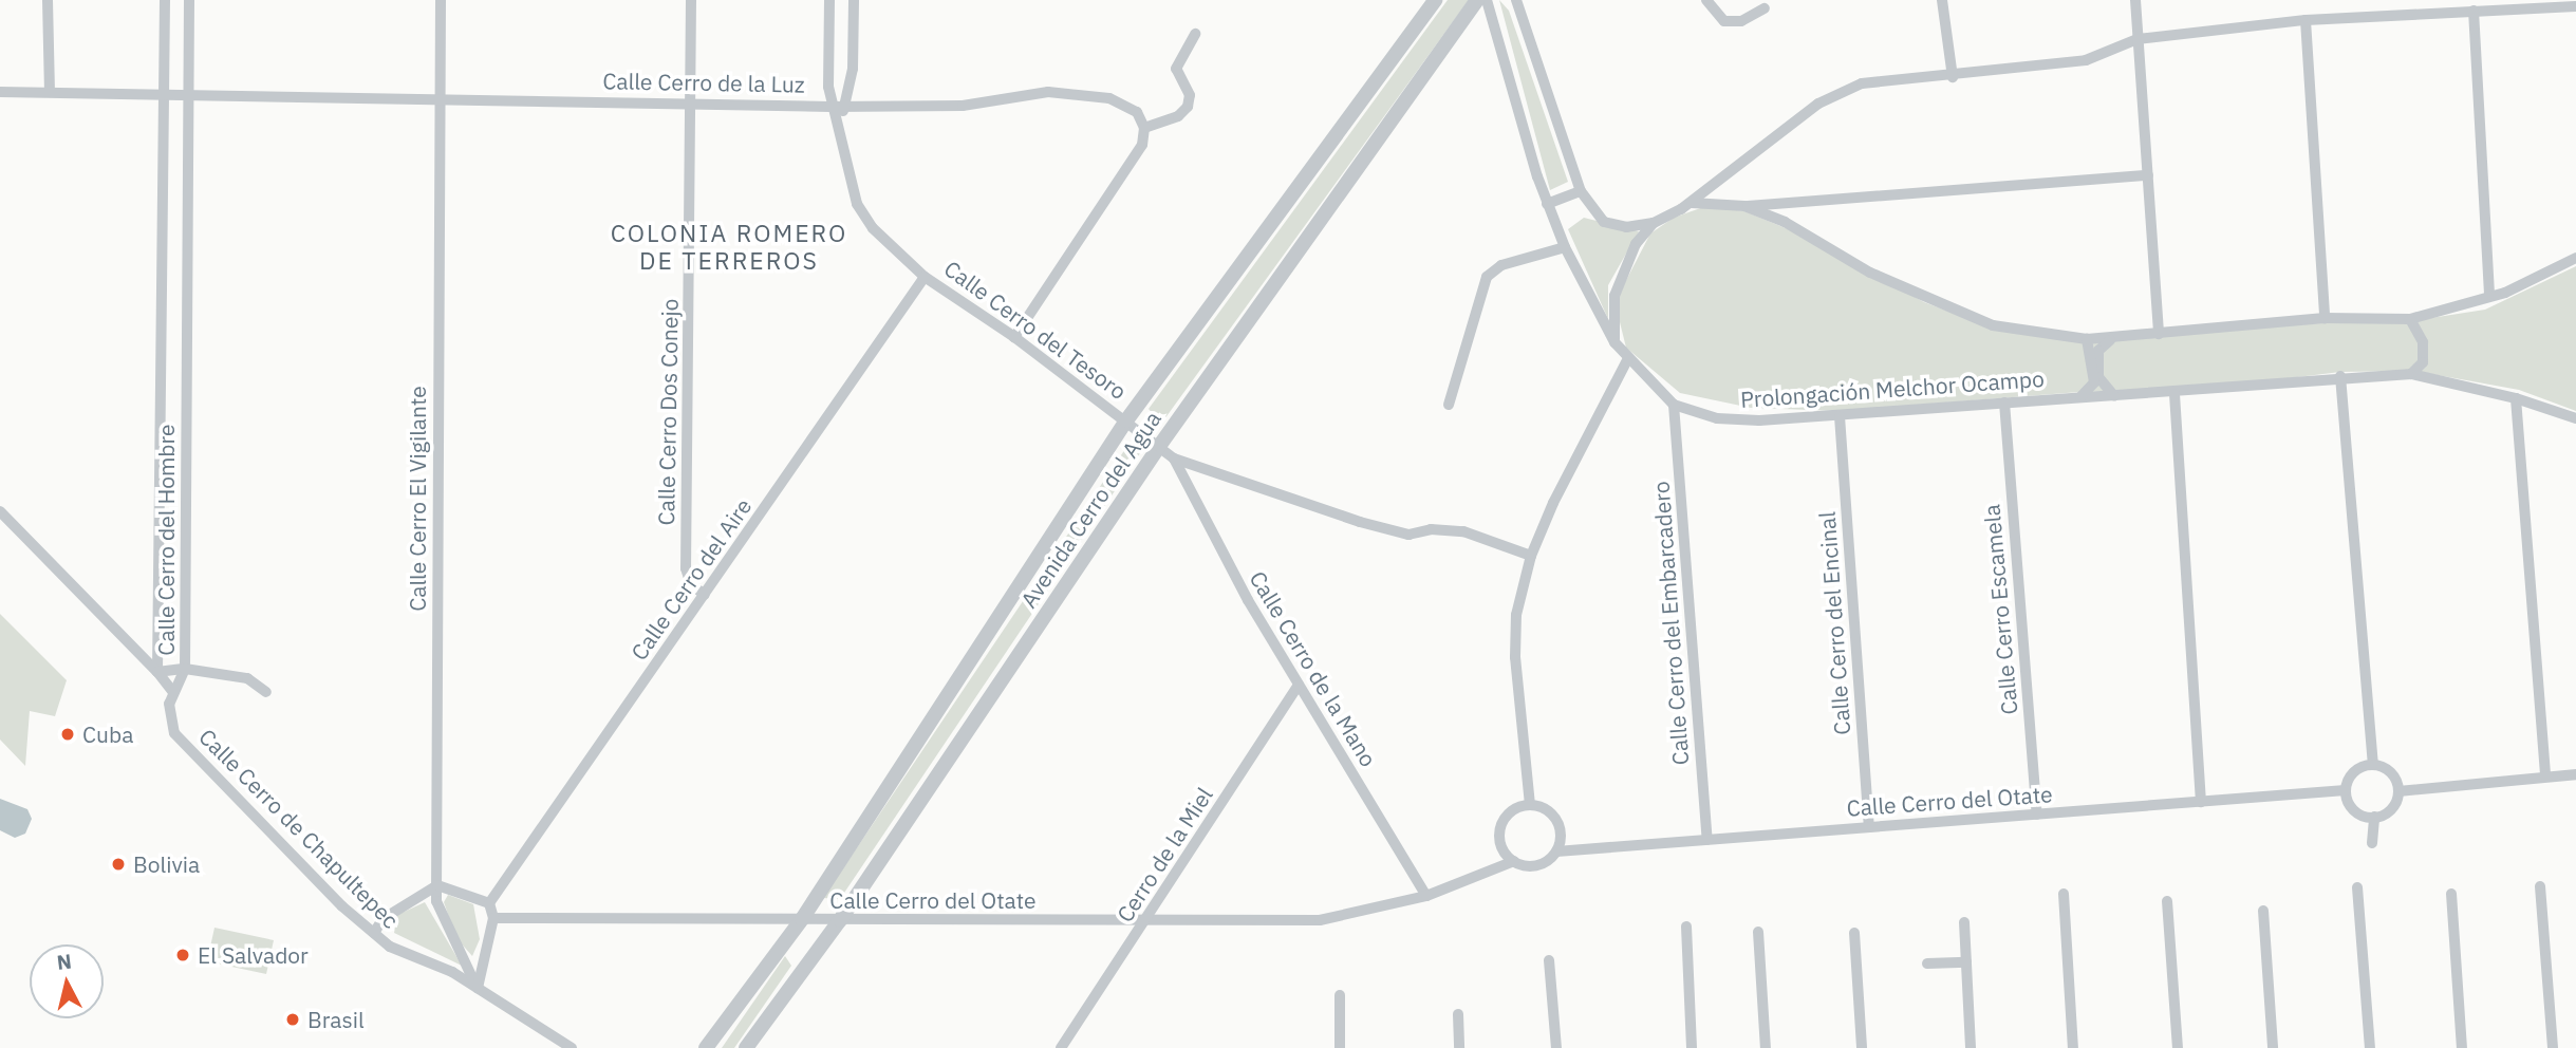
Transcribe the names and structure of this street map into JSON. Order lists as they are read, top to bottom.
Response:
{
  "streets": {
    "street": [
      "Calle Cerro de la Luz",
      "Calle Cerro del Tesoro",
      "Prolongación Melchor Ocampo",
      "Calle Cerro Dos Conejo",
      "Calle Cerro El Vigilante",
      "Avenida Cerro del Agua",
      "Calle Cerro del Hombre",
      "Calle Cerro del Aire",
      "Calle Cerro Escamela",
      "Calle Cerro del Embarcadero",
      "Calle Cerro del Encinal",
      "Calle Cerro de la Mano",
      "Calle Cerro del Otate",
      "Calle Cerro de Chapultepec",
      "Cerro de la Miel"
    ]
  },
  "crossings": [
    ["Calle Cerro de la Luz", "Calle Cerro del Tesoro"],
    ["Calle Cerro de la Luz", "Calle Cerro Dos Conejo"],
    ["Calle Cerro de la Luz", "Calle Cerro El Vigilante"],
    ["Calle Cerro de la Luz", "Calle Cerro del Hombre"],
    ["Calle Cerro del Tesoro", "Avenida Cerro del Agua"],
    ["Calle Cerro del Tesoro", "Calle Cerro del Aire"],
    ["Calle Cerro del Tesoro", "Calle Cerro de la Mano"],
    ["Prolongación Melchor Ocampo", "Calle Cerro Escamela"],
    ["Prolongación Melchor Ocampo", "Calle Cerro del Embarcadero"],
    ["Prolongación Melchor Ocampo", "Calle Cerro del Encinal"],
    ["Calle Cerro Dos Conejo", "Calle Cerro del Aire"],
    ["Calle Cerro El Vigilante", "Calle Cerro de Chapultepec"],
    ["Avenida Cerro del Agua", "Calle Cerro del Otate"],
    ["Calle Cerro del Hombre", "Calle Cerro de Chapultepec"],
    ["Calle Cerro Escamela", "Calle Cerro del Otate"],
    ["Calle Cerro del Embarcadero", "Calle Cerro del Otate"],
    ["Calle Cerro del Encinal", "Calle Cerro del Otate"],
    ["Calle Cerro de la Mano", "Calle Cerro del Otate"],
    ["Calle Cerro de la Mano", "Cerro de la Miel"],
    ["Calle Cerro del Otate", "Cerro de la Miel"]
  ],
  "districts": ["COLONIA ROMERO DE TERREROS"],
  "places": [
    "Cuba",
    "Bolivia",
    "El Salvador",
    "Brasil"
  ],
  "north": "top"
}
